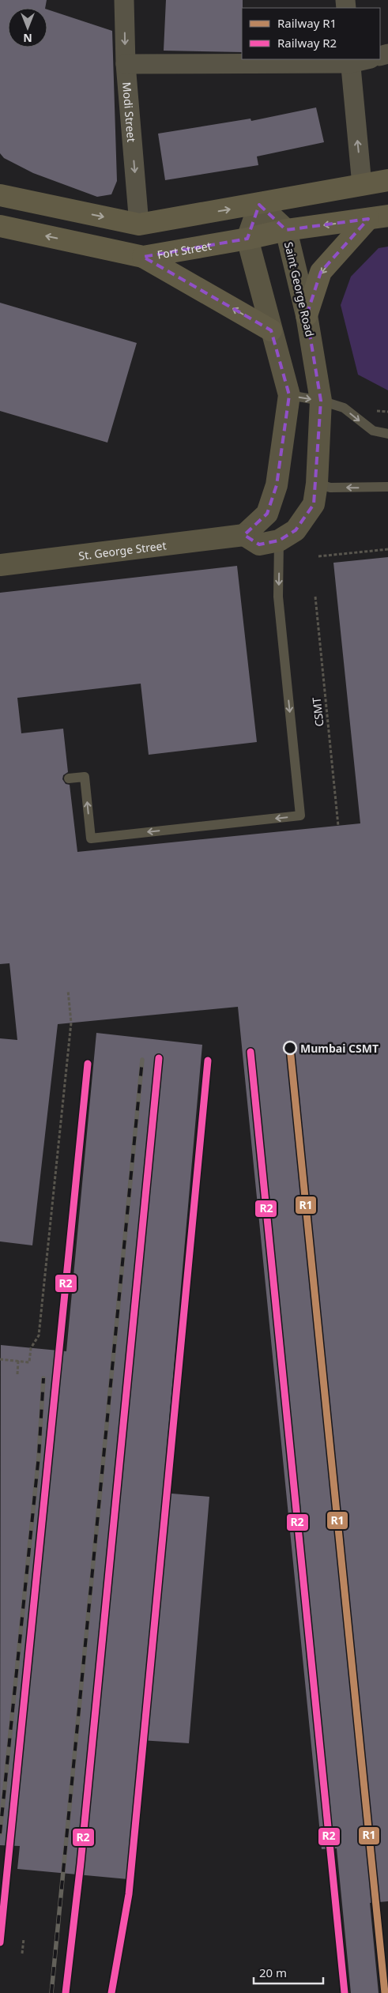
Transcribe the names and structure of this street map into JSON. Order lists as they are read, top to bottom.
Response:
{
  "streets": {
    "main road": ["Fort Street", "Saint George Road", "St. George Street"],
    "street": ["Modi Street"],
    "path": ["CSMT"]
  },
  "crossings": [
    ["Fort Street", "Saint George Road"],
    ["Saint George Road", "St. George Street"]
  ],
  "one_way": ["Modi Street"],
  "places": ["Mumbai CSMT"],
  "lines": ["rail line R1", "rail line R2"],
  "legend": ["Railway R1", "Railway R2"],
  "scale_bar": "20 m",
  "north": "bottom"
}
